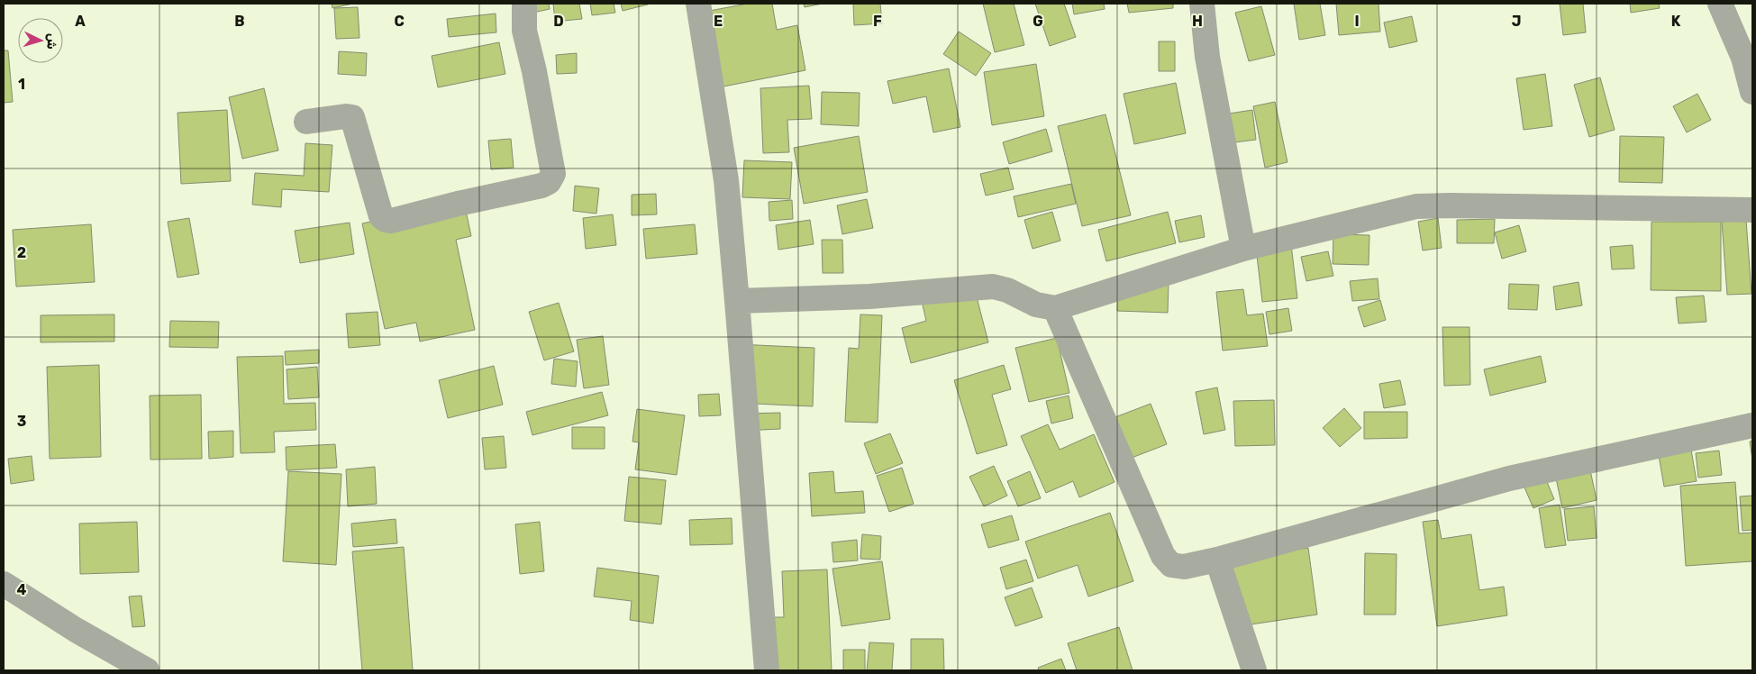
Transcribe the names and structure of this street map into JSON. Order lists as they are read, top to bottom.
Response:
{
  "north": "right",
  "grid": {
    "columns": [
      "A",
      "B",
      "C",
      "D",
      "E",
      "F",
      "G",
      "H",
      "I",
      "J",
      "K"
    ],
    "rows": [
      "1",
      "2",
      "3",
      "4"
    ]
  }
}
